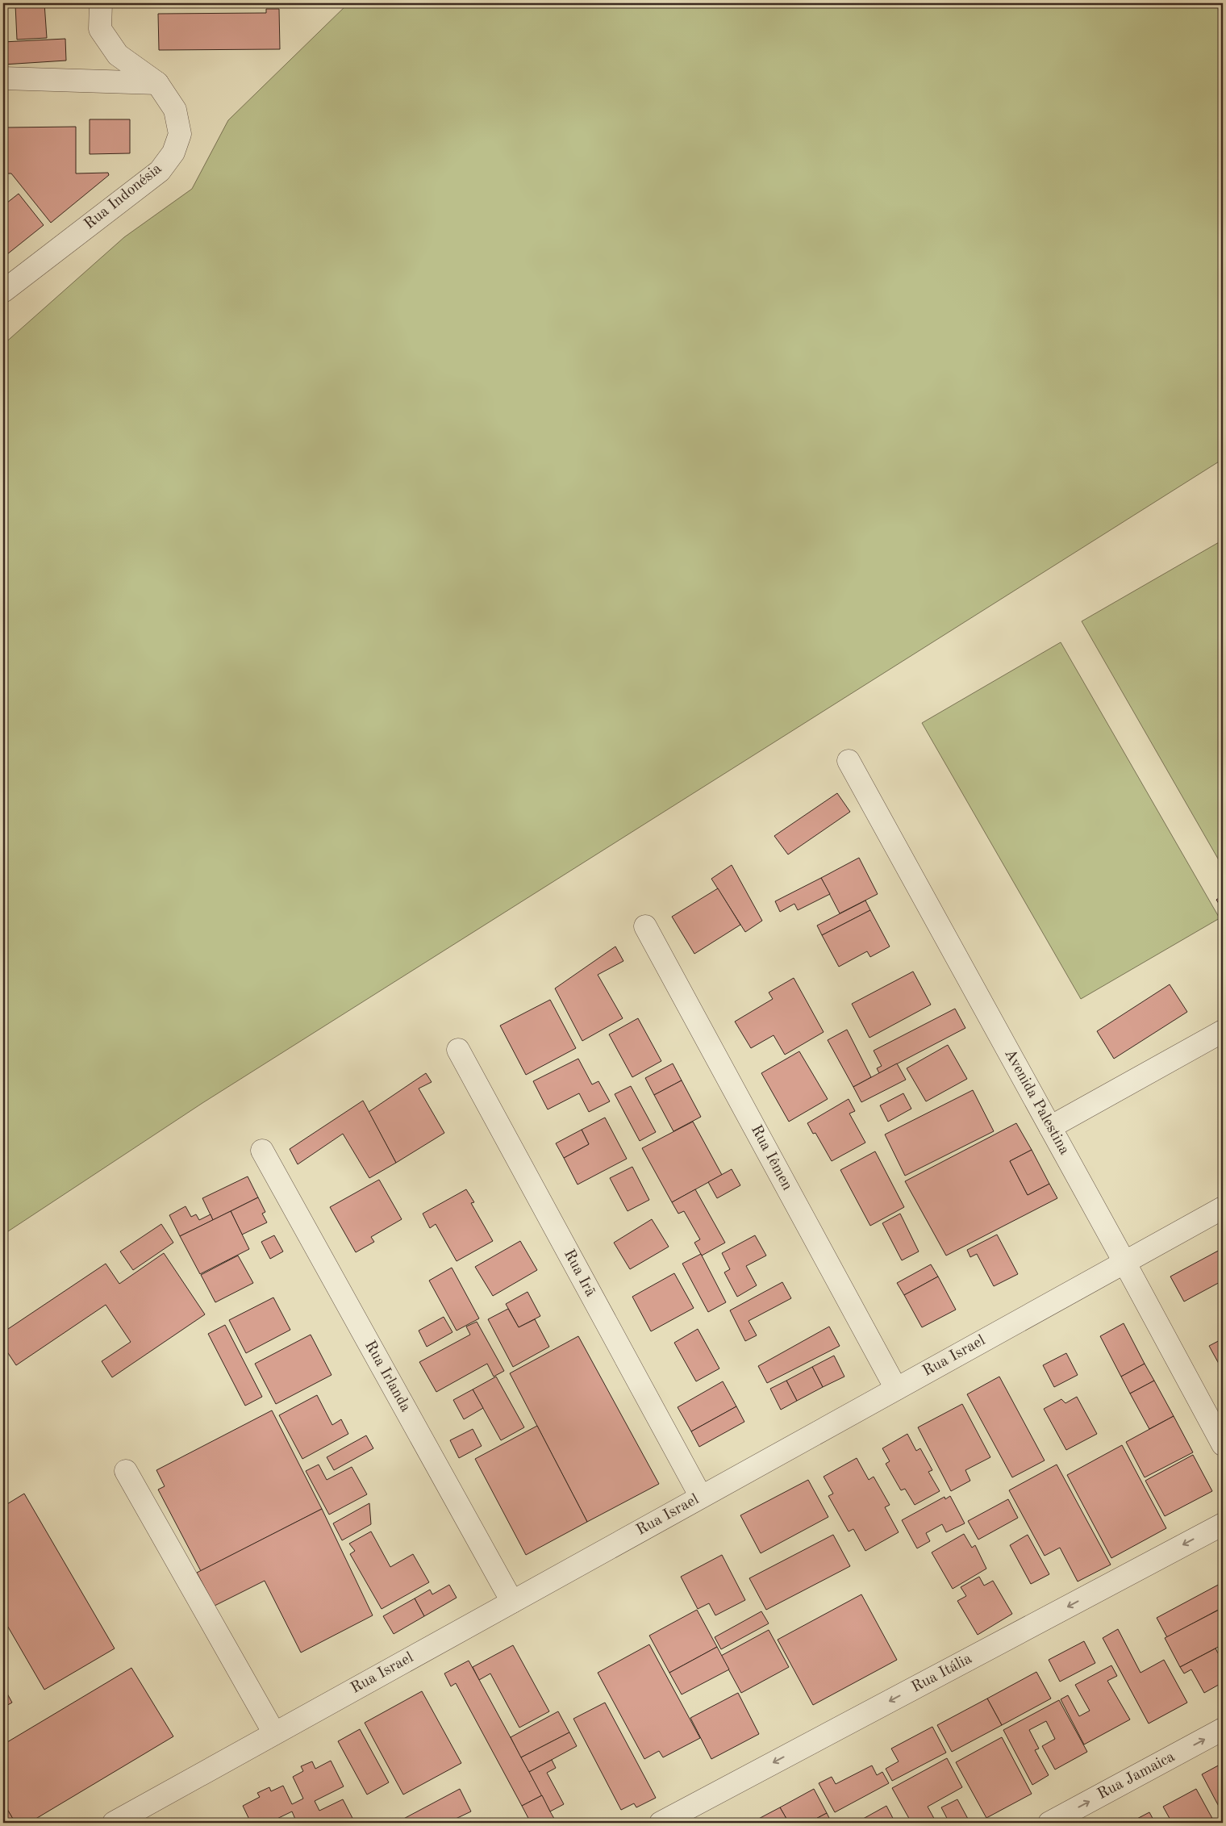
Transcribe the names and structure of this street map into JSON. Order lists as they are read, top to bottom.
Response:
{
  "streets": {
    "street": [
      "Rua Indonésia",
      "Avenida Palestina",
      "Rua Iêmen",
      "Rua Irã",
      "Rua Israel",
      "Rua Irlanda",
      "Rua Itália",
      "Rua Jamaica"
    ]
  },
  "crossings": [
    ["Avenida Palestina", "Rua Israel"],
    ["Rua Iêmen", "Rua Israel"],
    ["Rua Irã", "Rua Israel"],
    ["Rua Israel", "Rua Irlanda"]
  ],
  "one_way": ["Rua Itália", "Rua Jamaica"]
}
